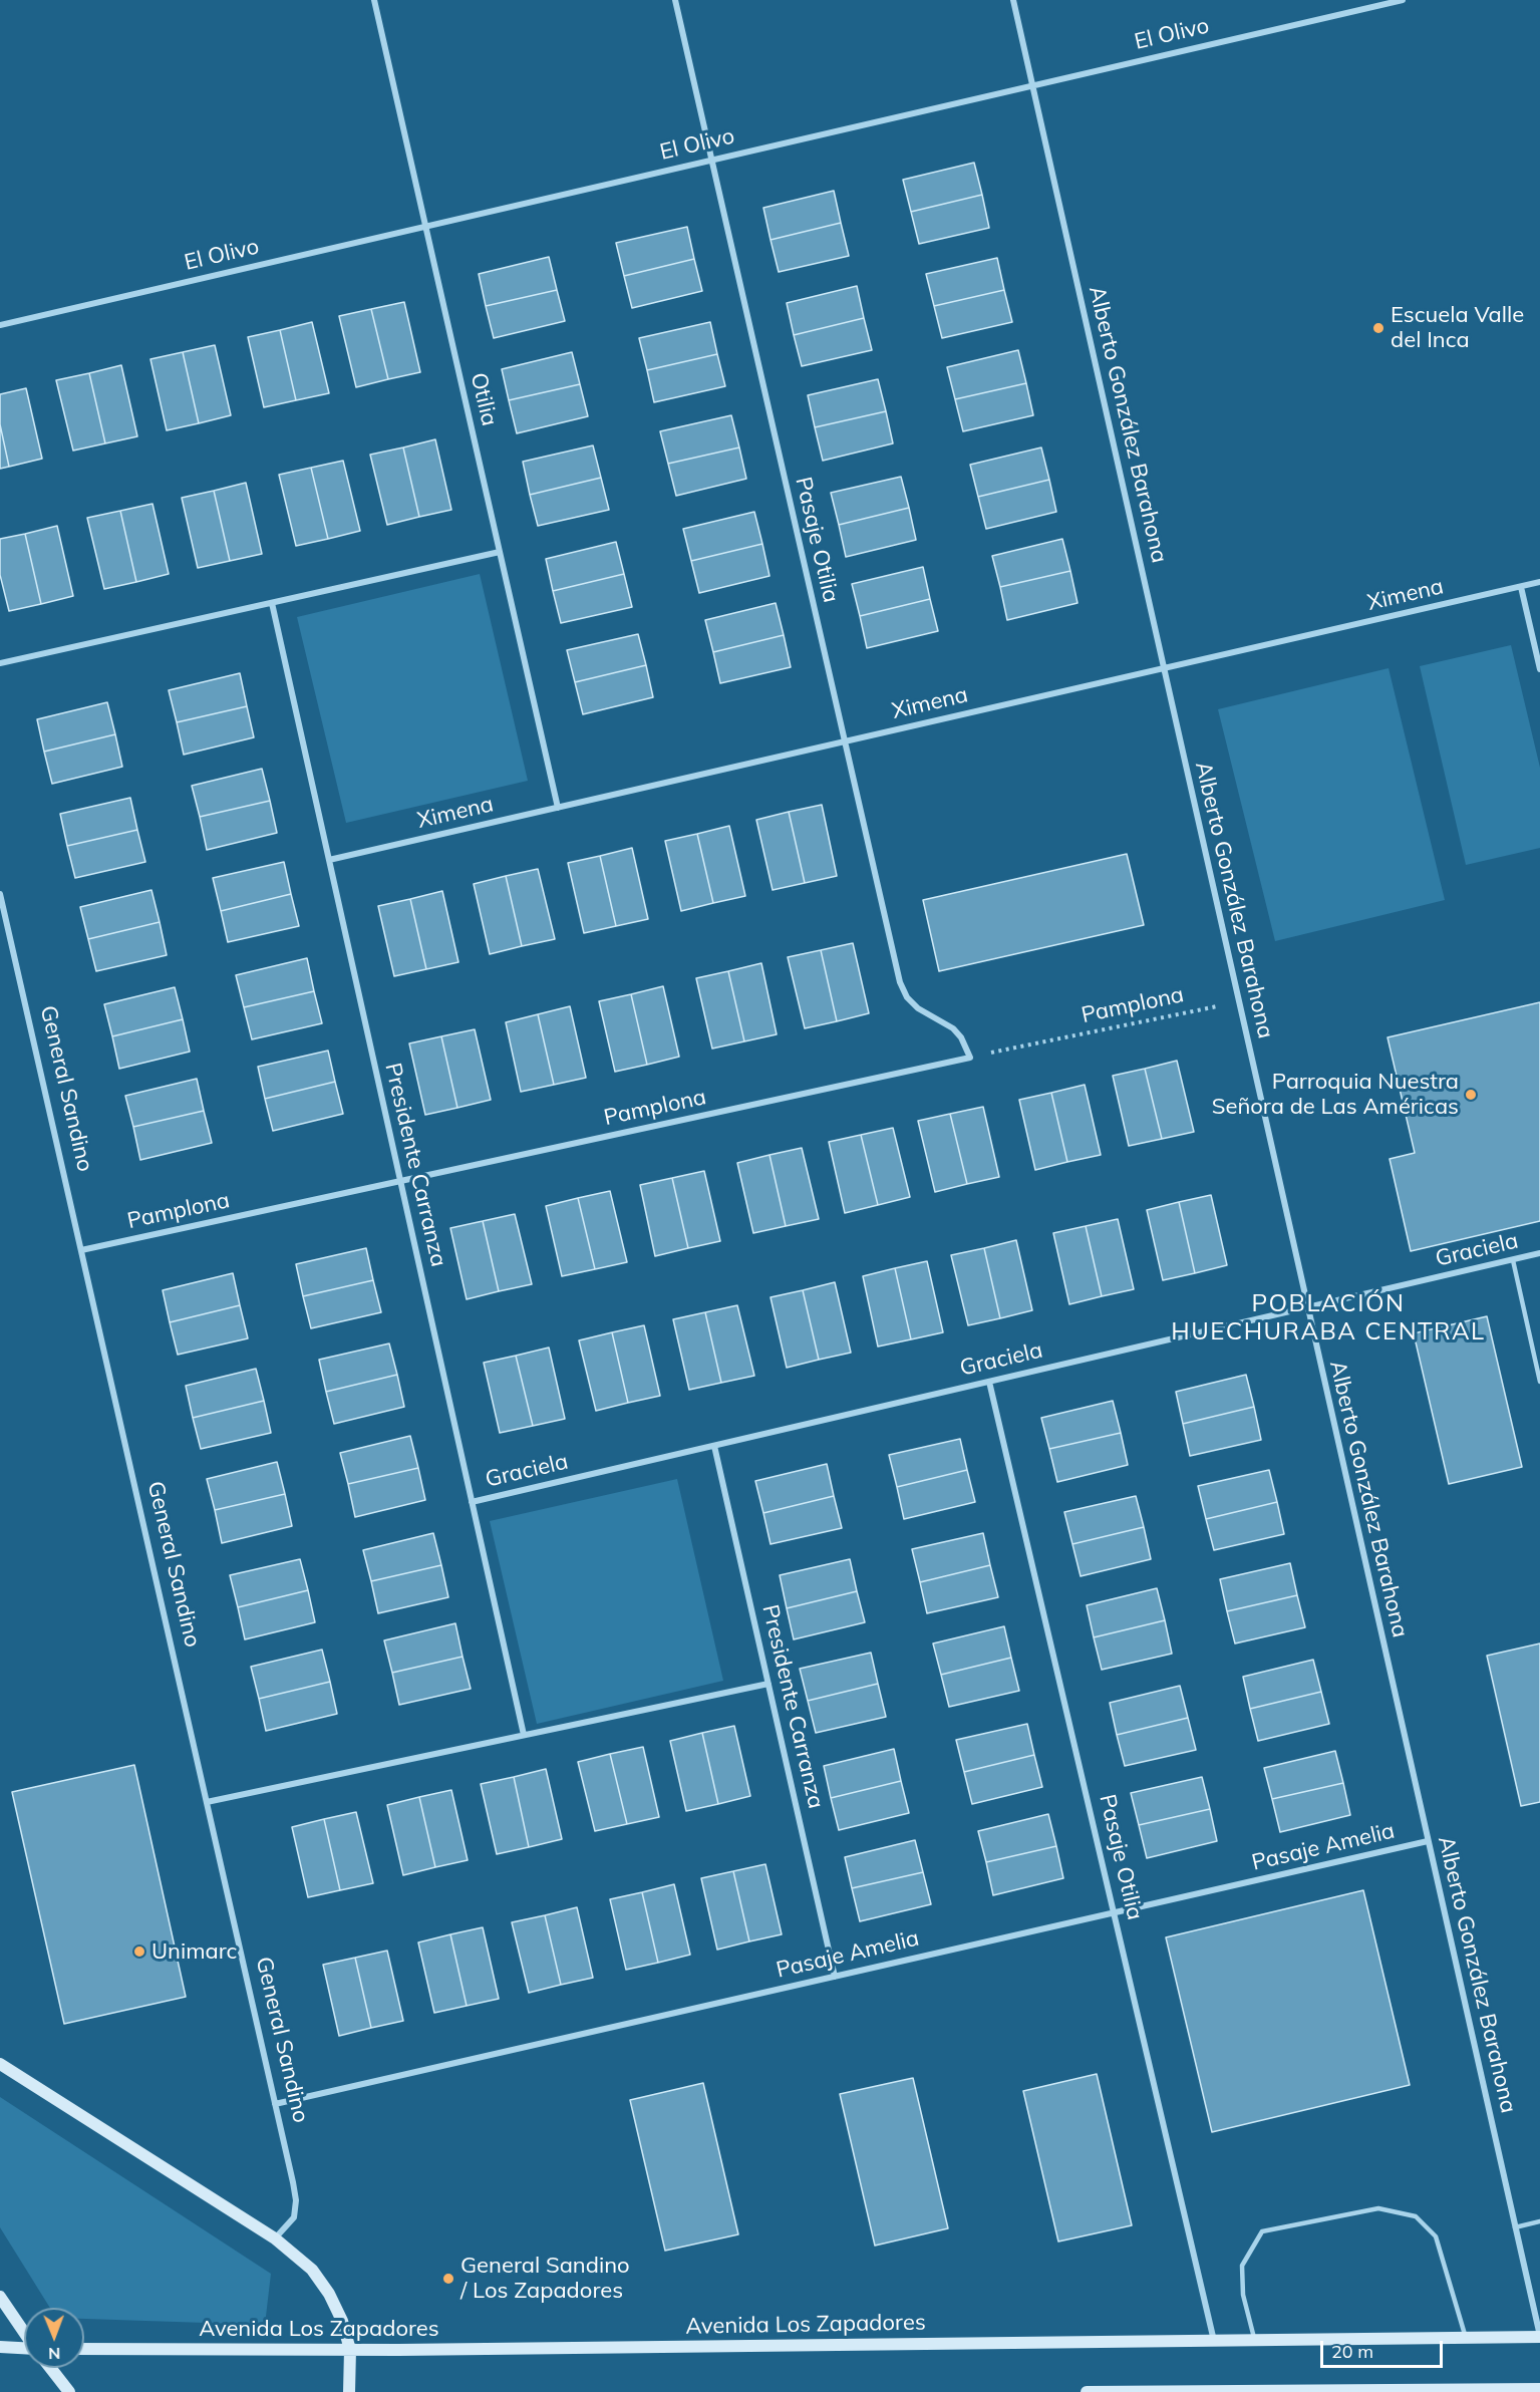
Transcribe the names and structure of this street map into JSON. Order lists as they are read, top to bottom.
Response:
{
  "streets": {
    "main road": ["Avenida Los Zapadores"],
    "street": [
      "El Olivo",
      "Otilia",
      "Alberto González Barahona",
      "Pasaje Otilia",
      "Ximena",
      "Pamplona",
      "General Sandino",
      "Presidente Carranza",
      "Graciela",
      "Pasaje Amelia"
    ]
  },
  "crossings": [
    ["El Olivo", "Otilia"],
    ["El Olivo", "Alberto González Barahona"],
    ["El Olivo", "Pasaje Otilia"],
    ["Otilia", "Ximena"],
    ["Alberto González Barahona", "Ximena"],
    ["Alberto González Barahona", "Pamplona"],
    ["Alberto González Barahona", "Graciela"],
    ["Alberto González Barahona", "Pasaje Amelia"],
    ["Alberto González Barahona", "Avenida Los Zapadores"],
    ["Pasaje Otilia", "Ximena"],
    ["Pasaje Otilia", "Pamplona"],
    ["Pasaje Otilia", "Graciela"],
    ["Pasaje Otilia", "Pasaje Amelia"],
    ["Pasaje Otilia", "Avenida Los Zapadores"],
    ["Ximena", "Presidente Carranza"],
    ["Pamplona", "General Sandino"],
    ["Pamplona", "Presidente Carranza"],
    ["General Sandino", "Pasaje Amelia"],
    ["Presidente Carranza", "Graciela"],
    ["Presidente Carranza", "Pasaje Amelia"]
  ],
  "districts": ["POBLACIÓN HUECHURABA CENTRAL"],
  "places": [
    "Escuela Valle del Inca",
    "Parroquia Nuestra Señora de Las Américas",
    "Unimarc",
    "General Sandino / Los Zapadores"
  ],
  "scale_bar": "20 m",
  "north": "bottom"
}
